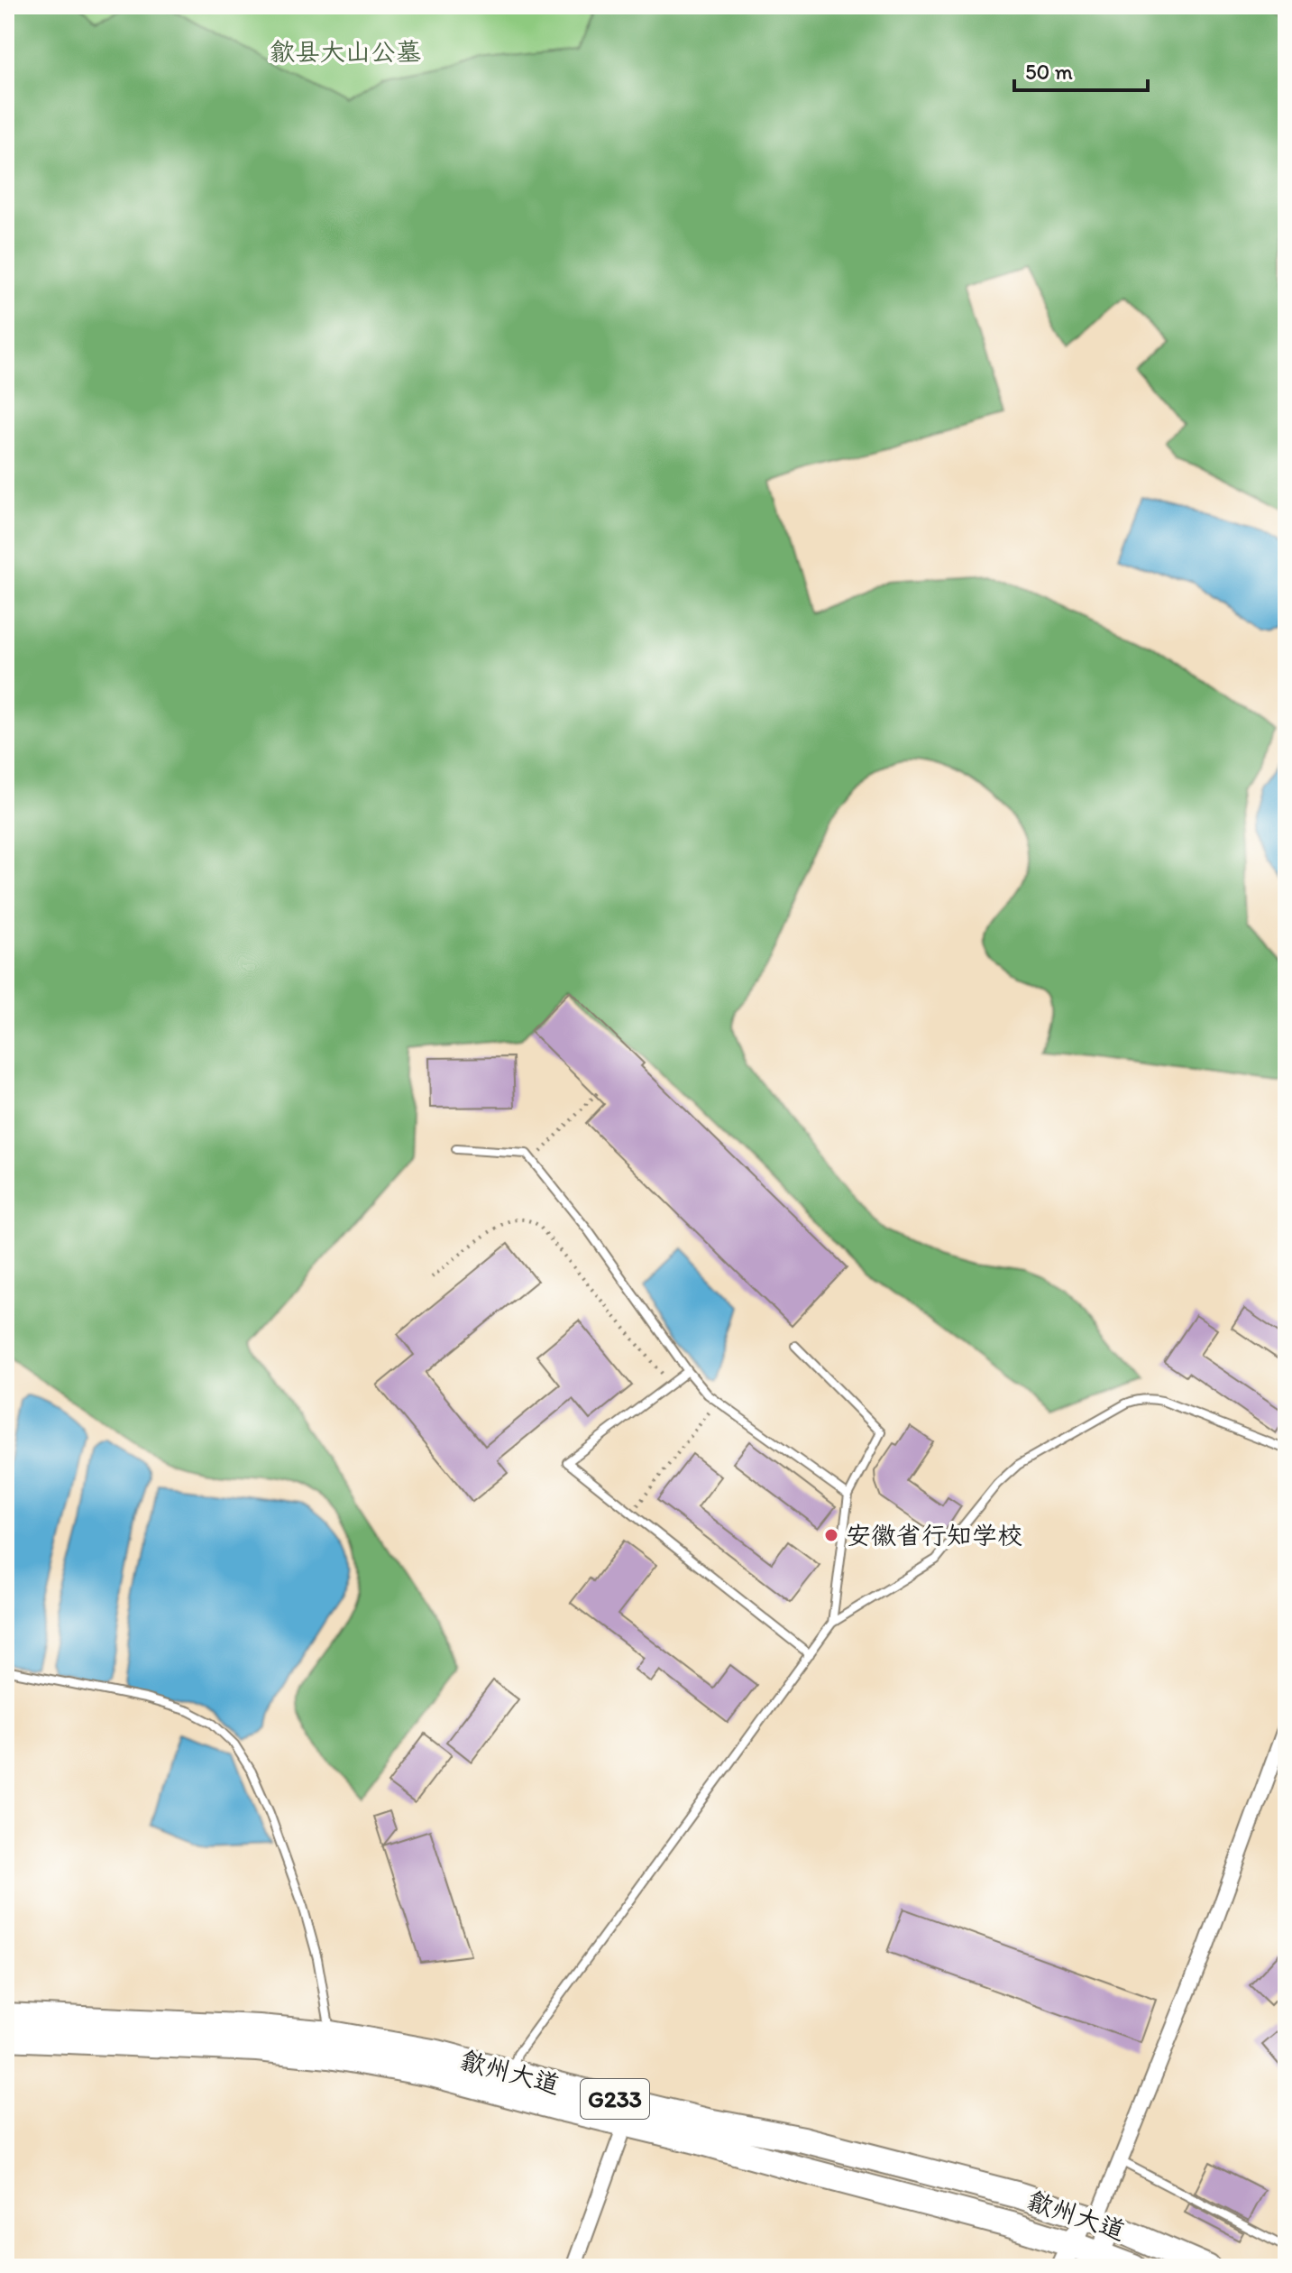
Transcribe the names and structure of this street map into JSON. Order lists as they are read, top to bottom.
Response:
{
  "streets": {
    "highway": ["歙州大道", "G233"]
  },
  "parks": ["歙县大山公墓"],
  "places": ["安徽省行知学校"],
  "scale_bar": "50 m"
}
